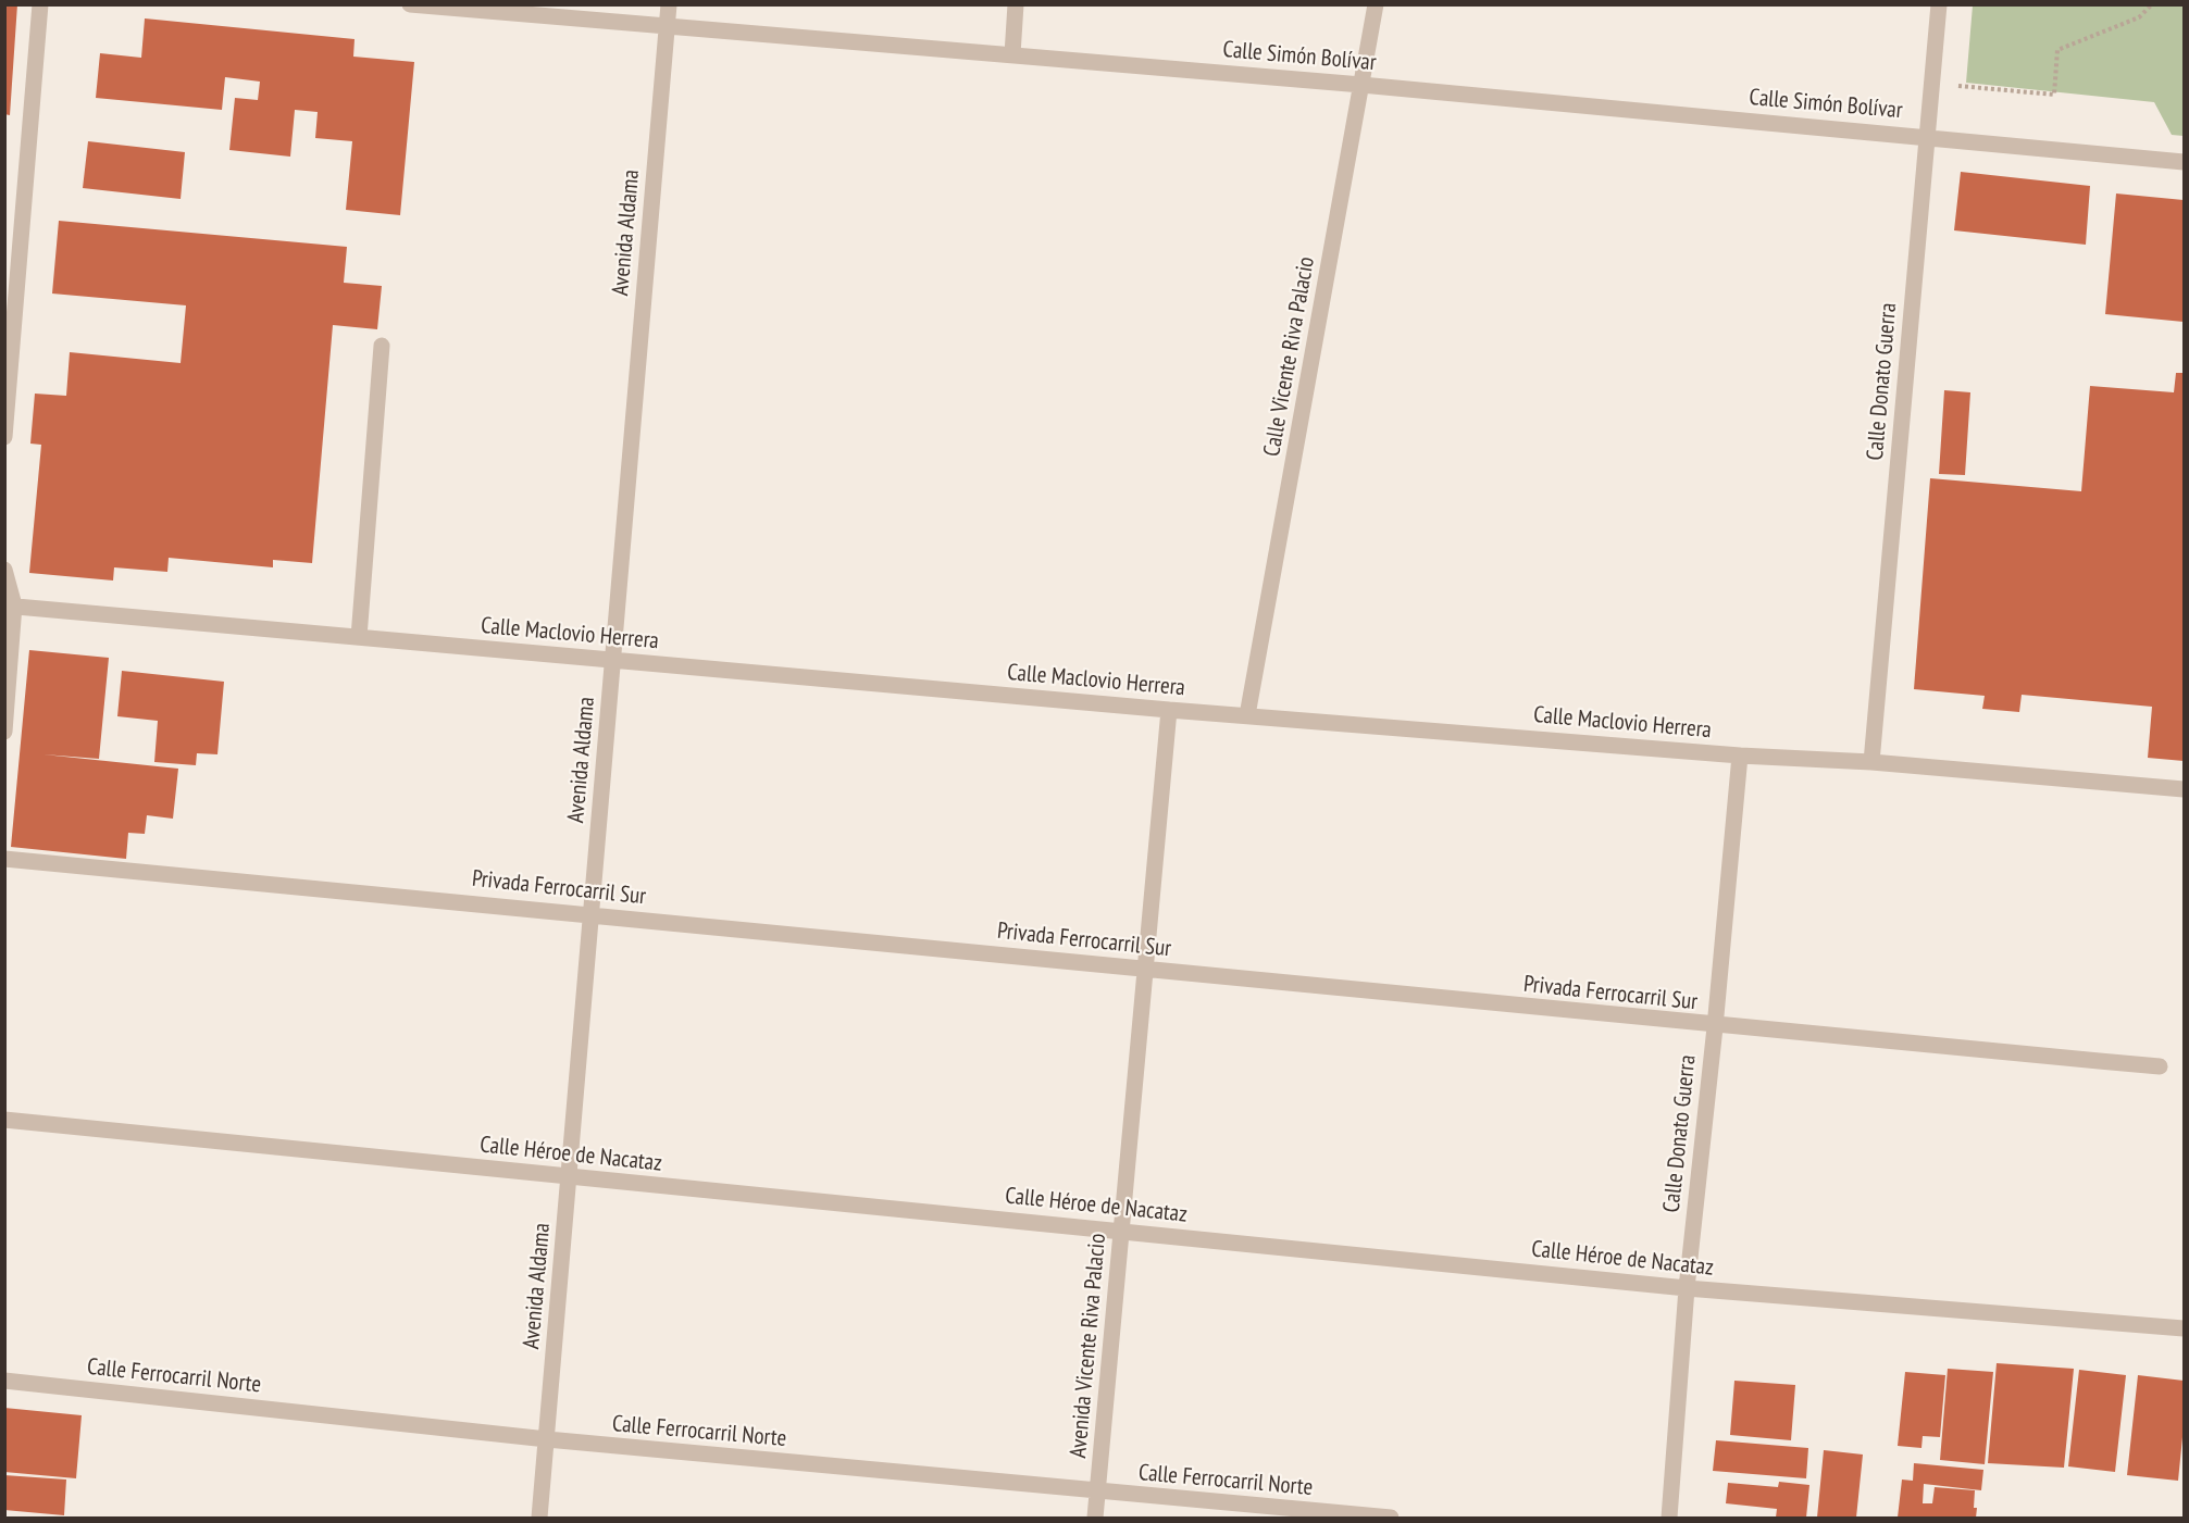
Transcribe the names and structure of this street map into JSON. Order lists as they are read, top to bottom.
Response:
{
  "streets": {
    "street": [
      "Calle Simón Bolívar",
      "Avenida Aldama",
      "Calle Vicente Riva Palacio",
      "Calle Donato Guerra",
      "Calle Maclovio Herrera",
      "Privada Ferrocarril Sur",
      "Calle Héroe de Nacataz",
      "Avenida Vicente Riva Palacio",
      "Calle Ferrocarril Norte"
    ]
  },
  "crossings": [
    ["Calle Simón Bolívar", "Avenida Aldama"],
    ["Calle Simón Bolívar", "Calle Vicente Riva Palacio"],
    ["Calle Simón Bolívar", "Calle Donato Guerra"],
    ["Avenida Aldama", "Calle Maclovio Herrera"],
    ["Avenida Aldama", "Privada Ferrocarril Sur"],
    ["Avenida Aldama", "Calle Héroe de Nacataz"],
    ["Avenida Aldama", "Calle Ferrocarril Norte"],
    ["Calle Vicente Riva Palacio", "Calle Maclovio Herrera"],
    ["Calle Donato Guerra", "Calle Maclovio Herrera"],
    ["Calle Donato Guerra", "Privada Ferrocarril Sur"],
    ["Calle Donato Guerra", "Calle Héroe de Nacataz"],
    ["Calle Maclovio Herrera", "Avenida Vicente Riva Palacio"],
    ["Privada Ferrocarril Sur", "Avenida Vicente Riva Palacio"],
    ["Calle Héroe de Nacataz", "Avenida Vicente Riva Palacio"],
    ["Avenida Vicente Riva Palacio", "Calle Ferrocarril Norte"]
  ]
}
